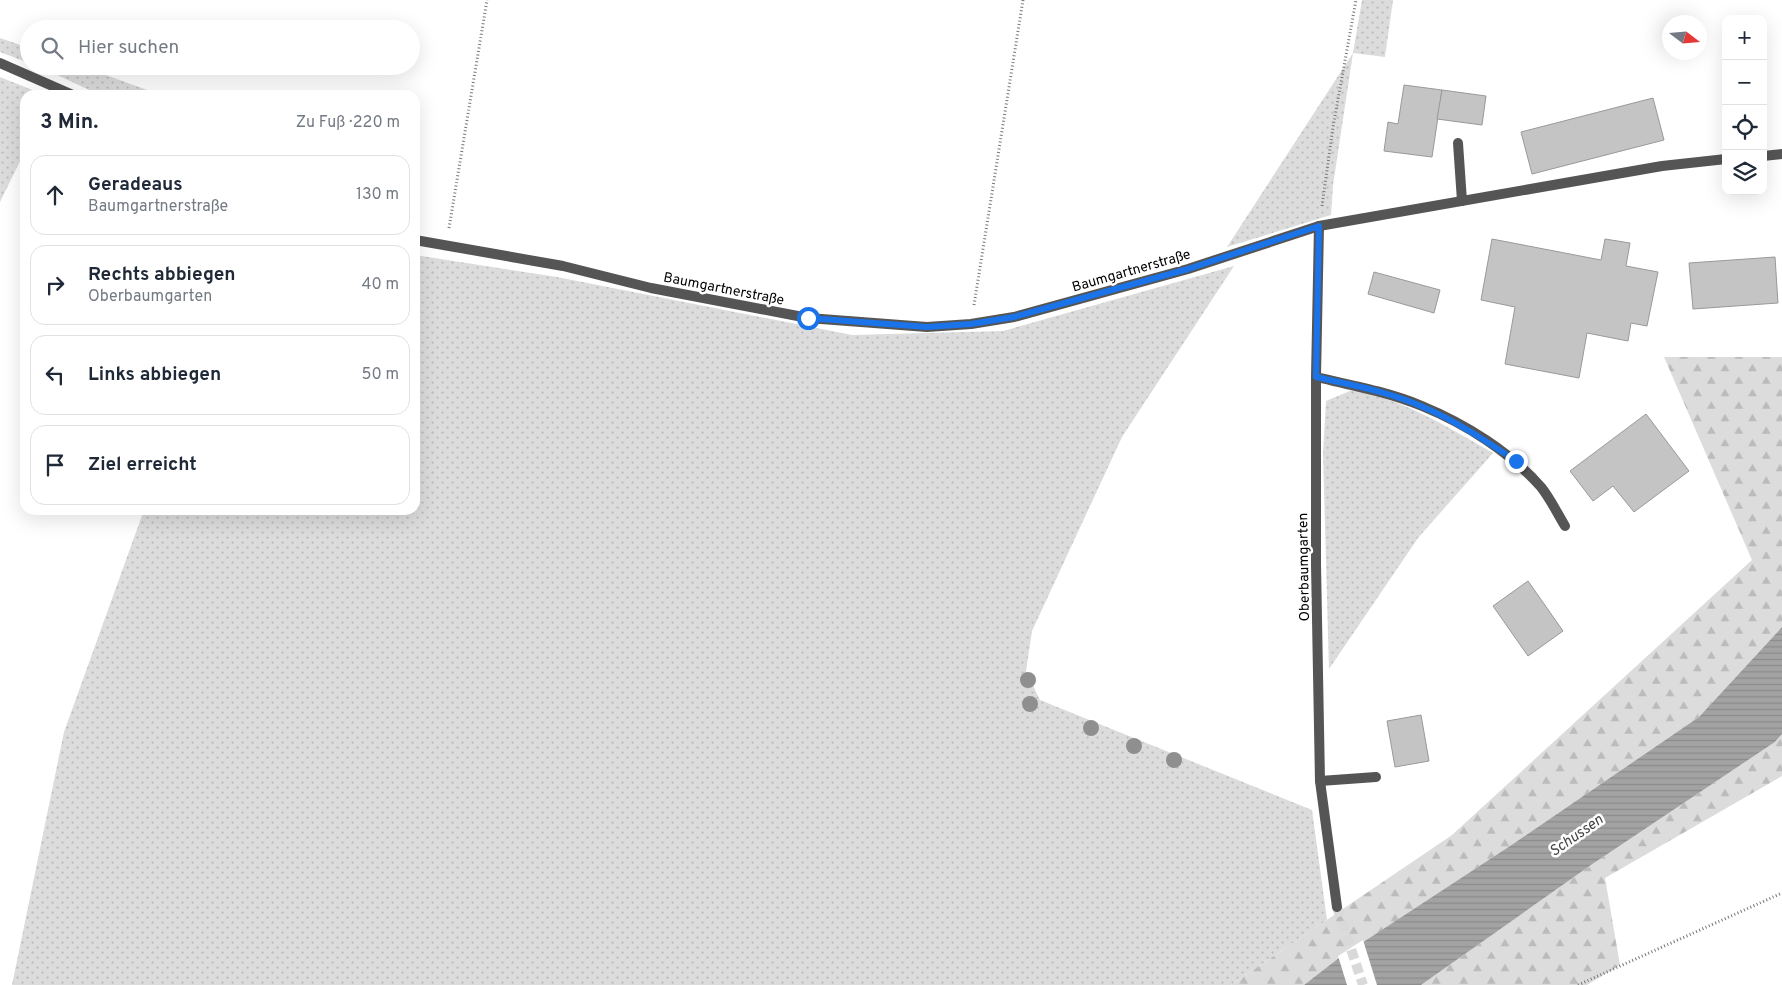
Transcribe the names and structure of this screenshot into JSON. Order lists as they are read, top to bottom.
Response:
{
  "streets": {
    "street": ["Baumgartnerstraße", "Oberbaumgarten"]
  },
  "crossings": [
    ["Baumgartnerstraße", "Oberbaumgarten"]
  ],
  "water": ["Schussen"],
  "north": "right",
  "page": {
    "map_buttons": ["+", "−"],
    "search": "Hier suchen",
    "heading": ["3 Min.", "Zu Fuß · 220 m"],
    "list": [
      ["Geradeaus", "Baumgartnerstraße", "130 m"],
      ["Rechts abbiegen", "Oberbaumgarten", "40 m"],
      ["Links abbiegen", "50 m"],
      "Ziel erreicht"
    ]
  }
}
